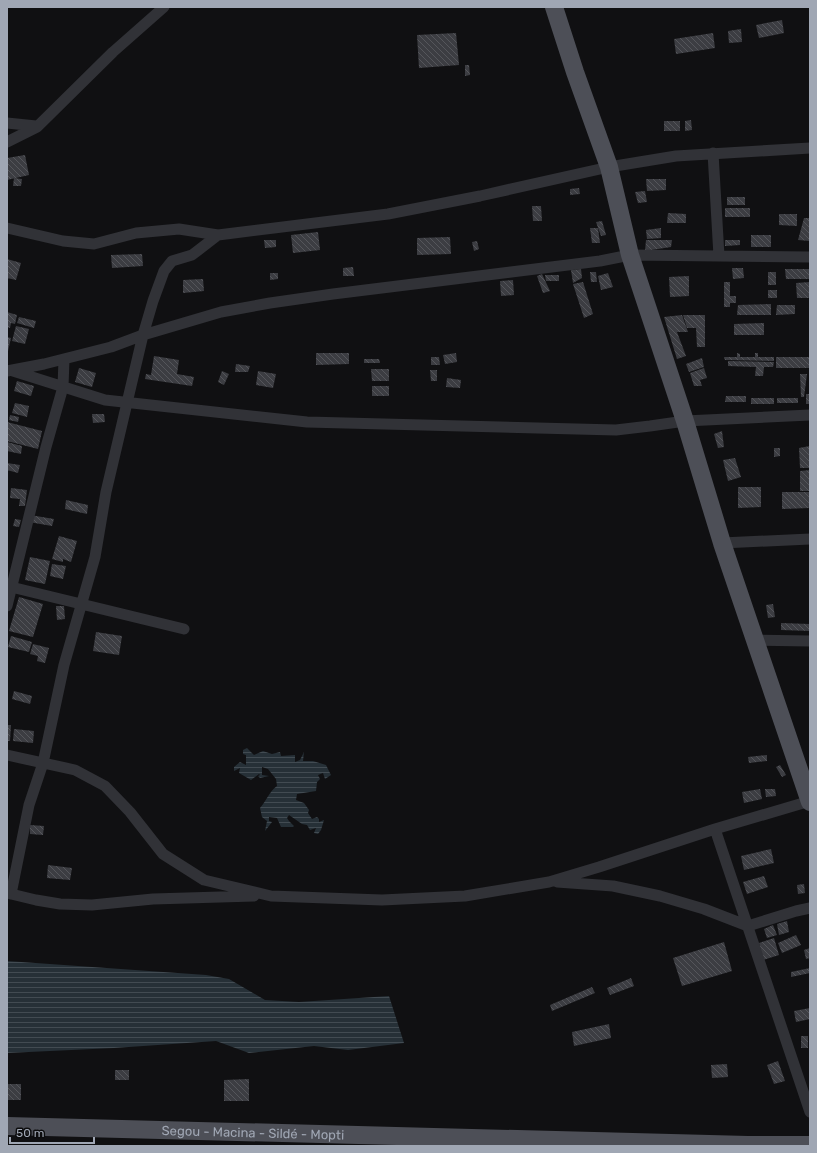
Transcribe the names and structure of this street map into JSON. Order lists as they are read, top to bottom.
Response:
{
  "streets": {
    "main road": ["Segou - Macina - Sildé - Mopti"]
  },
  "scale_bar": "50 m"
}
